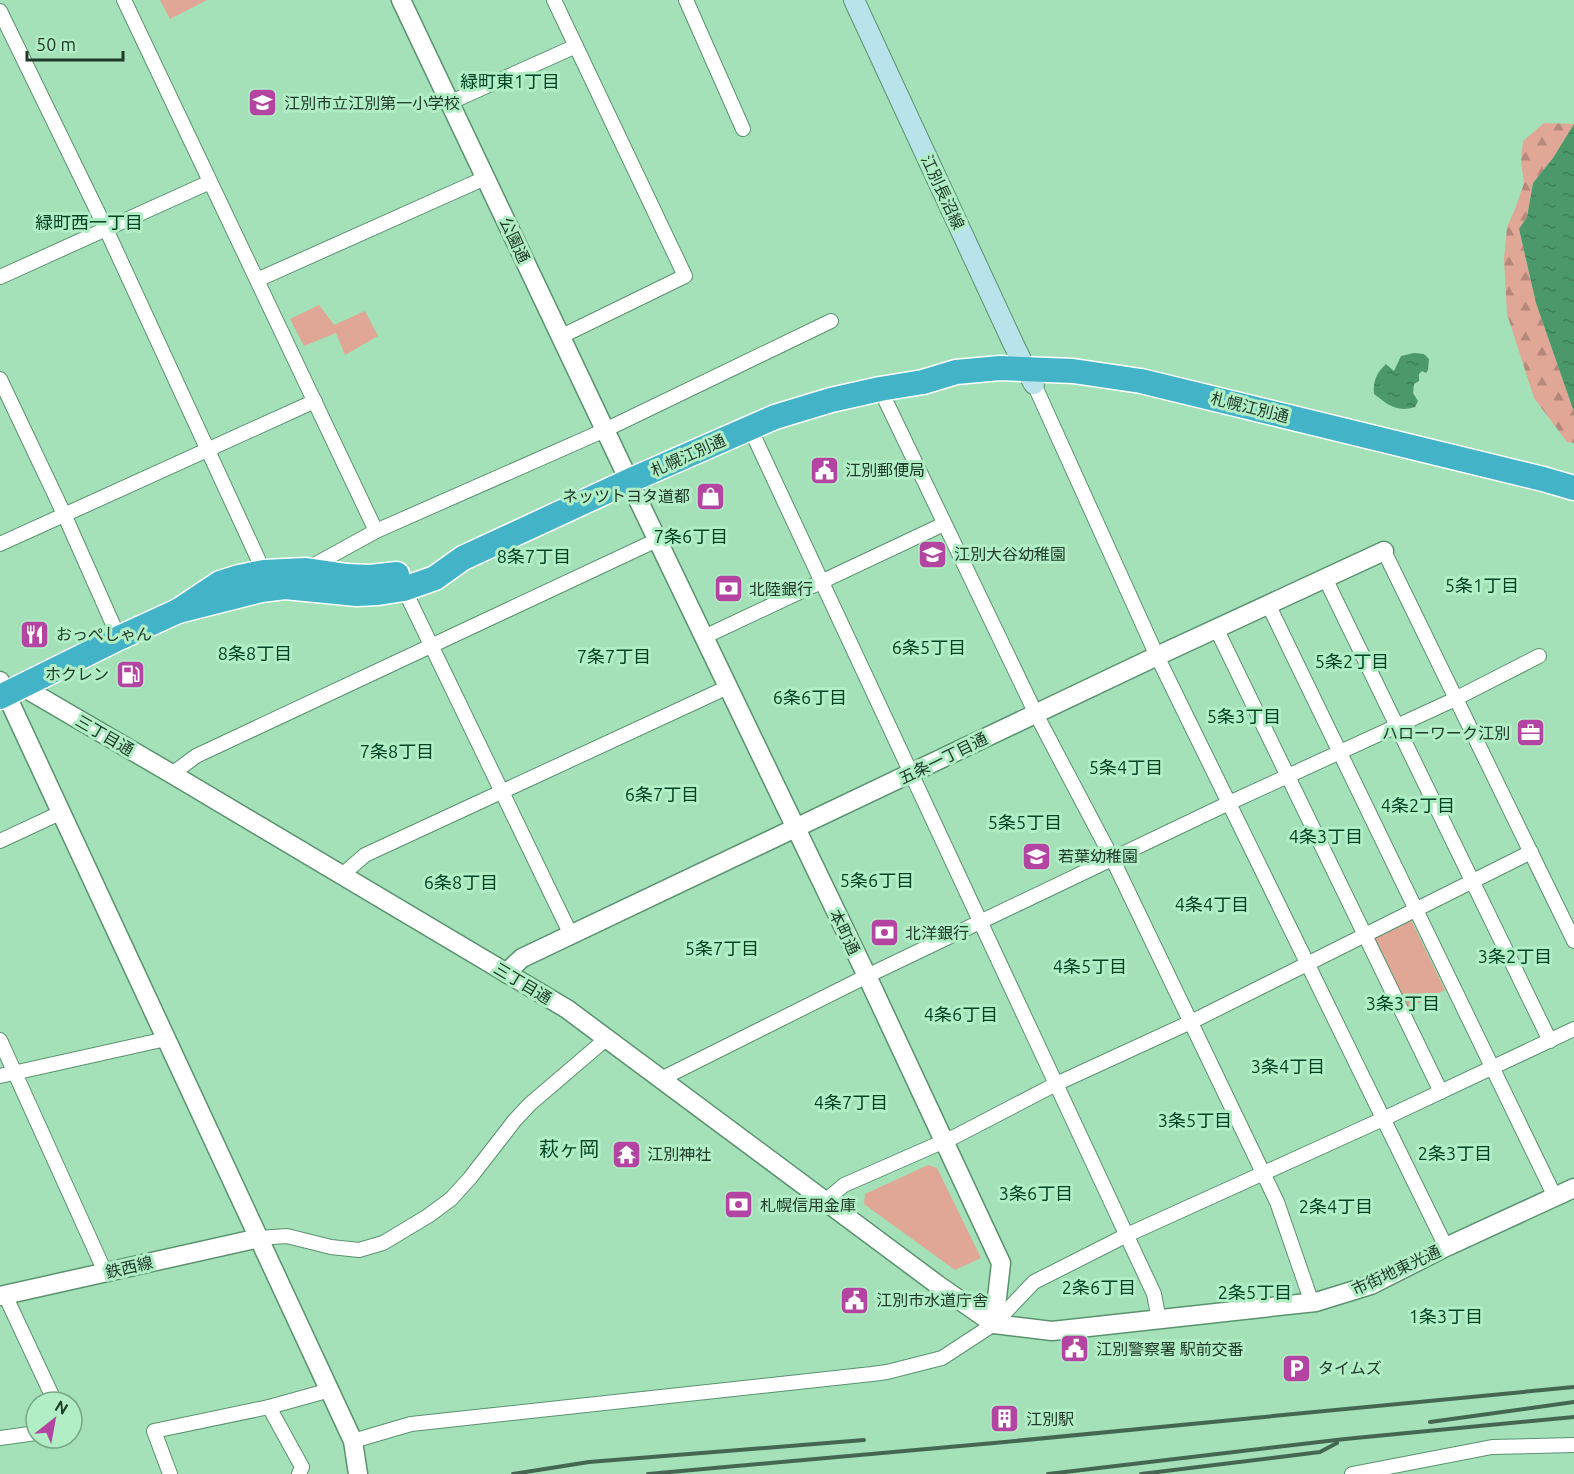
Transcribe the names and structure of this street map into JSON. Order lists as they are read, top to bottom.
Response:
{
  "streets": {
    "highway": ["札幌江別通"],
    "main road": ["江別長沼線"],
    "street": [
      "公園通",
      "三丁目通",
      "五条一丁目通",
      "本町通",
      "鉄西線",
      "市街地東光通"
    ]
  },
  "crossings": [
    ["江別長沼線", "札幌江別通"],
    ["公園通", "札幌江別通"],
    ["公園通", "本町通"],
    ["札幌江別通", "三丁目通"],
    ["札幌江別通", "本町通"],
    ["三丁目通", "五条一丁目通"],
    ["三丁目通", "本町通"],
    ["三丁目通", "市街地東光通"],
    ["五条一丁目通", "本町通"],
    ["本町通", "市街地東光通"]
  ],
  "districts": [
    "緑町東1丁目",
    "緑町西一丁目",
    "7条6丁目",
    "8条7丁目",
    "5条1丁目",
    "6条5丁目",
    "8条8丁目",
    "7条7丁目",
    "5条2丁目",
    "6条6丁目",
    "5条3丁目",
    "7条8丁目",
    "5条4丁目",
    "6条7丁目",
    "4条2丁目",
    "5条5丁目",
    "4条3丁目",
    "5条6丁目",
    "6条8丁目",
    "4条4丁目",
    "5条7丁目",
    "3条2丁目",
    "4条5丁目",
    "3条3丁目",
    "4条6丁目",
    "3条4丁目",
    "4条7丁目",
    "3条5丁目",
    "萩ヶ岡",
    "2条3丁目",
    "3条6丁目",
    "2条4丁目",
    "2条6丁目",
    "2条5丁目",
    "1条3丁目"
  ],
  "places": {
    "school or university": ["江別市立江別第一小学校", "江別大谷幼稚園", "若葉幼稚園"],
    "public building": ["江別郵便局", "江別市水道庁舎", "江別警察署 駅前交番"],
    "shop": ["ネッツトヨタ道都"],
    "bank": ["北陸銀行", "北洋銀行", "札幌信用金庫"],
    "restaurant": ["おっぺしゃん"],
    "fuel station": ["ホクレン"],
    "office": ["ハローワーク江別"],
    "temple": ["江別神社"],
    "parking": ["タイムズ"],
    "building": ["江別駅"]
  },
  "scale_bar": "50 m",
  "north": "top right"
}
